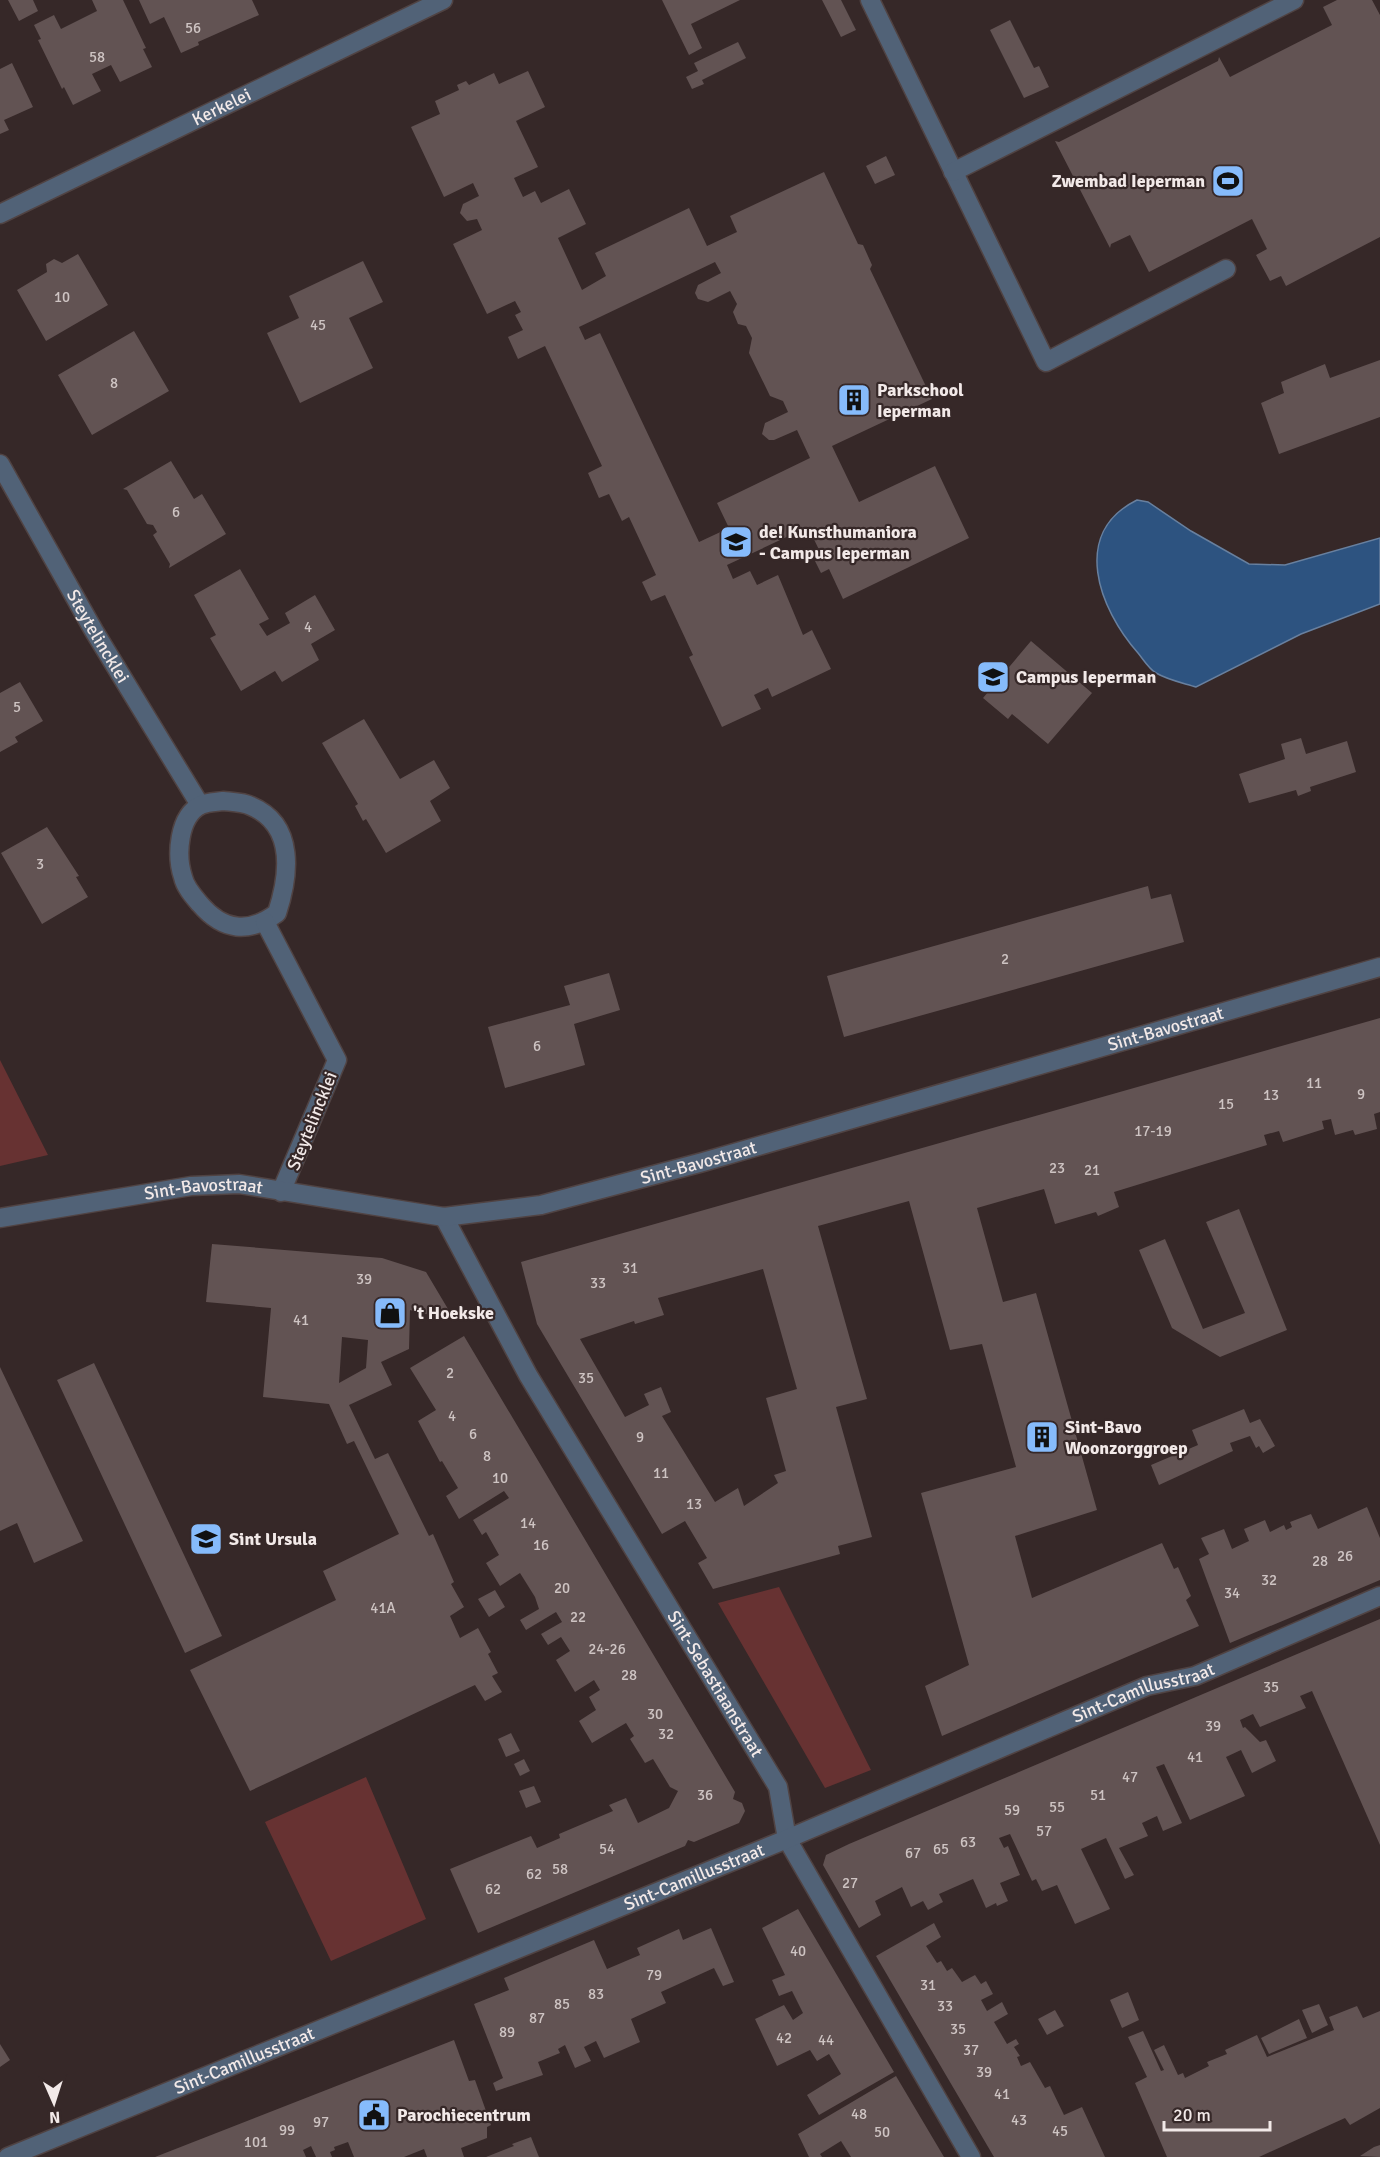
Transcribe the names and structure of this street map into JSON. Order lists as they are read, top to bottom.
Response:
{
  "streets": {
    "street": [
      "Kerkelei",
      "Steytelincklei",
      "Sint-Bavostraat",
      "Sint-Sebastiaanstraat",
      "Sint-Camillusstraat"
    ]
  },
  "crossings": [
    ["Steytelincklei", "Sint-Bavostraat"],
    ["Sint-Bavostraat", "Sint-Sebastiaanstraat"],
    ["Sint-Sebastiaanstraat", "Sint-Camillusstraat"]
  ],
  "places": {
    "sports": ["Zwembad Ieperman"],
    "building": ["Parkschool Ieperman", "Sint-Bavo Woonzorggroep"],
    "school or university": ["de! Kunsthumaniora - Campus Ieperman", "Campus Ieperman", "Sint Ursula"],
    "shop": ["'t Hoekske"],
    "public building": ["Parochiecentrum"]
  },
  "house_numbers": [
    "56",
    "58",
    "10",
    "45",
    "8",
    "6",
    "4",
    "5",
    "3",
    "2",
    "6",
    "11",
    "9",
    "13",
    "15",
    "17-19",
    "23",
    "21",
    "31",
    "39",
    "33",
    "41",
    "2",
    "35",
    "4",
    "6",
    "9",
    "8",
    "11",
    "10",
    "13",
    "14",
    "16",
    "26",
    "28",
    "32",
    "20",
    "34",
    "41A",
    "22",
    "24-26",
    "28",
    "35",
    "30",
    "39",
    "32",
    "41",
    "47",
    "36",
    "51",
    "55",
    "59",
    "57",
    "63",
    "54",
    "65",
    "67",
    "58",
    "62",
    "27",
    "62",
    "40",
    "79",
    "31",
    "83",
    "85",
    "33",
    "87",
    "35",
    "89",
    "42",
    "44",
    "37",
    "39",
    "41",
    "48",
    "43",
    "97",
    "99",
    "45",
    "50",
    "101"
  ],
  "scale_bar": "20 m",
  "north": "bottom"
}
